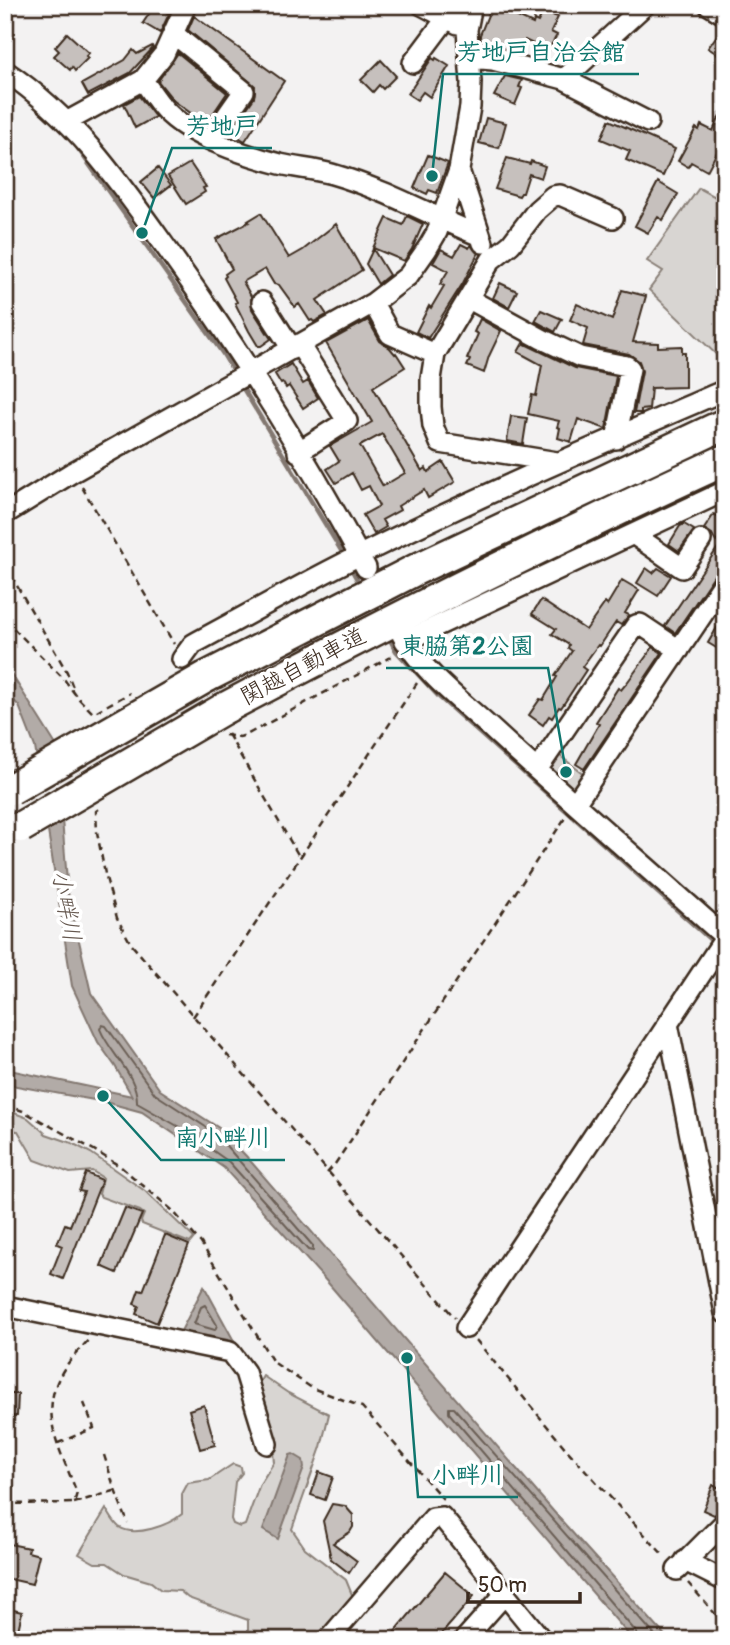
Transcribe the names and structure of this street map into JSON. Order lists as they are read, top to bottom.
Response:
{
  "streets": {
    "highway": ["関越自動車道"]
  },
  "water": ["小畔川"],
  "places": [
    "芳地戸自治会館",
    "芳地戸",
    "東脇第2公園",
    "南小畔川",
    "小畔川"
  ],
  "scale_bar": "50 m"
}
